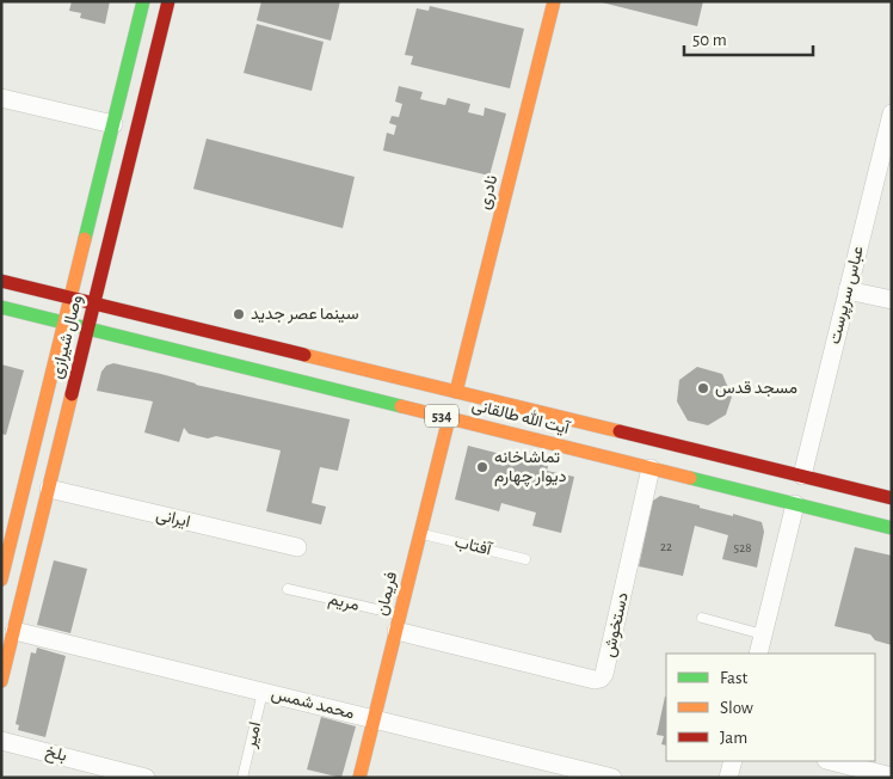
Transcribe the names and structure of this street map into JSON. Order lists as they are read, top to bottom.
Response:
{
  "streets": {
    "main road": [
      "نادری",
      "وصال شیرازی",
      "534",
      "آیت الله طالقانی",
      "فریمان"
    ],
    "street": [
      "عباس سرپرست",
      "ایرانی",
      "دستخوش",
      "محمد شمس",
      "بلخ"
    ],
    "lane": ["آفتاب", "مریم", "امیر"]
  },
  "crossings": [
    ["نادری", "آیت الله طالقانی"],
    ["نادری", "فریمان"],
    ["عباس سرپرست", "آیت الله طالقانی"],
    ["وصال شیرازی", "آیت الله طالقانی"],
    ["وصال شیرازی", "ایرانی"],
    ["وصال شیرازی", "محمد شمس"],
    ["آیت الله طالقانی", "فریمان"],
    ["آیت الله طالقانی", "دستخوش"],
    ["آفتاب", "فریمان"],
    ["فریمان", "مریم"],
    ["فریمان", "دستخوش"],
    ["فریمان", "محمد شمس"],
    ["مریم", "دستخوش"],
    ["محمد شمس", "امیر"]
  ],
  "places": ["سینما عصر جدید", "مسجد قدس", "تماشاخانه دیوار چهارم"],
  "house_numbers": ["22", "528"],
  "legend": ["Fast", "Slow", "Jam"],
  "scale_bar": "50 m"
}
